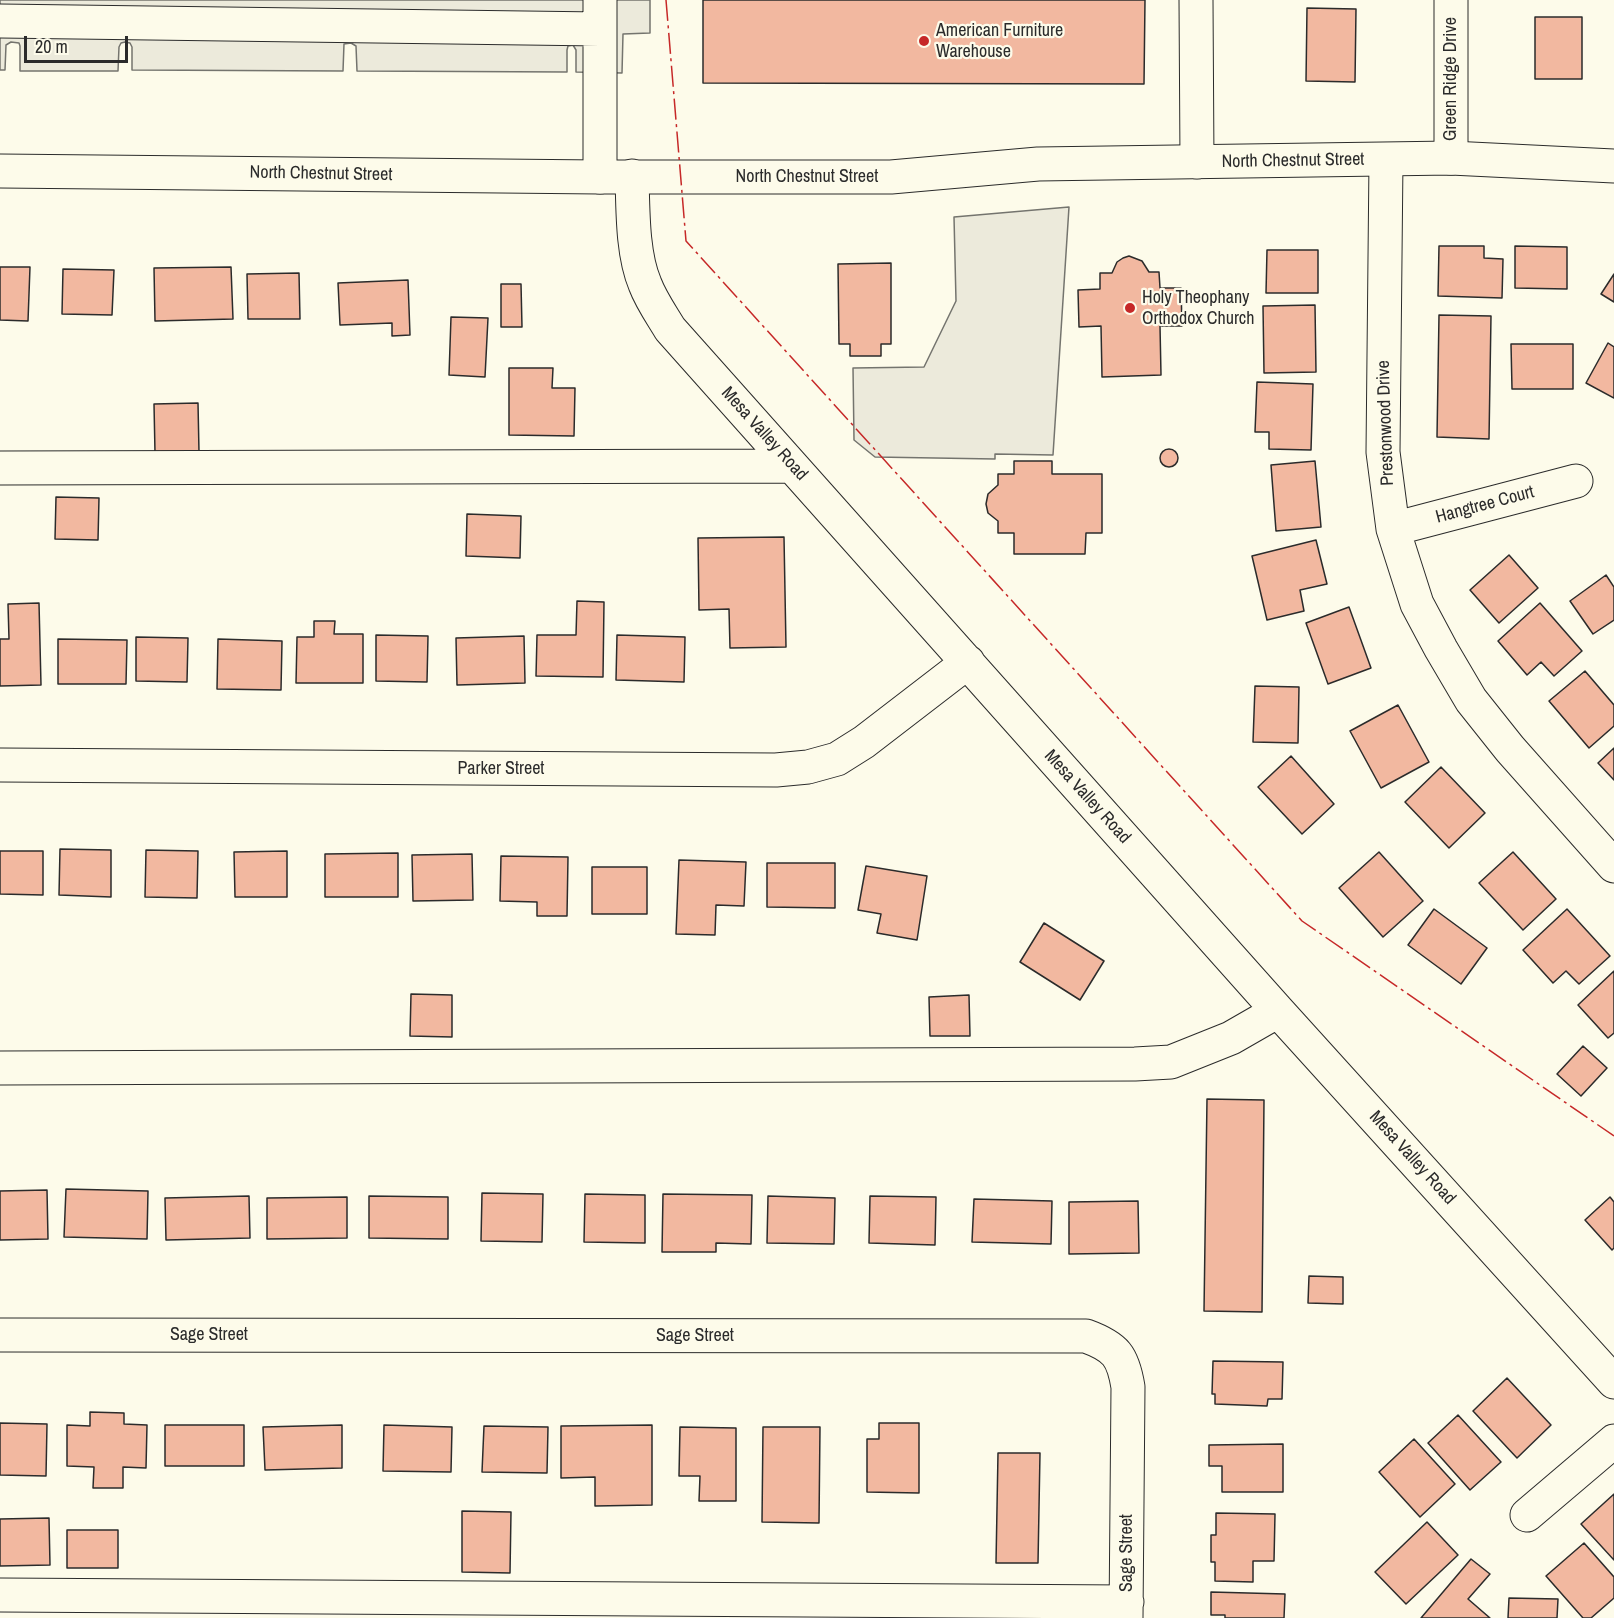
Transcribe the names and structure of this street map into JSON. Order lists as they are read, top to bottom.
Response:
{
  "streets": {
    "street": [
      "Green Ridge Drive",
      "North Chestnut Street",
      "Prestonwood Drive",
      "Mesa Valley Road",
      "Hangtree Court",
      "Parker Street",
      "Sage Street"
    ]
  },
  "crossings": [
    ["Green Ridge Drive", "North Chestnut Street"],
    ["North Chestnut Street", "Prestonwood Drive"],
    ["North Chestnut Street", "Mesa Valley Road"],
    ["Prestonwood Drive", "Hangtree Court"],
    ["Mesa Valley Road", "Parker Street"]
  ],
  "places": ["American Furniture Warehouse", "Holy Theophany Orthodox Church"],
  "scale_bar": "20 m"
}
